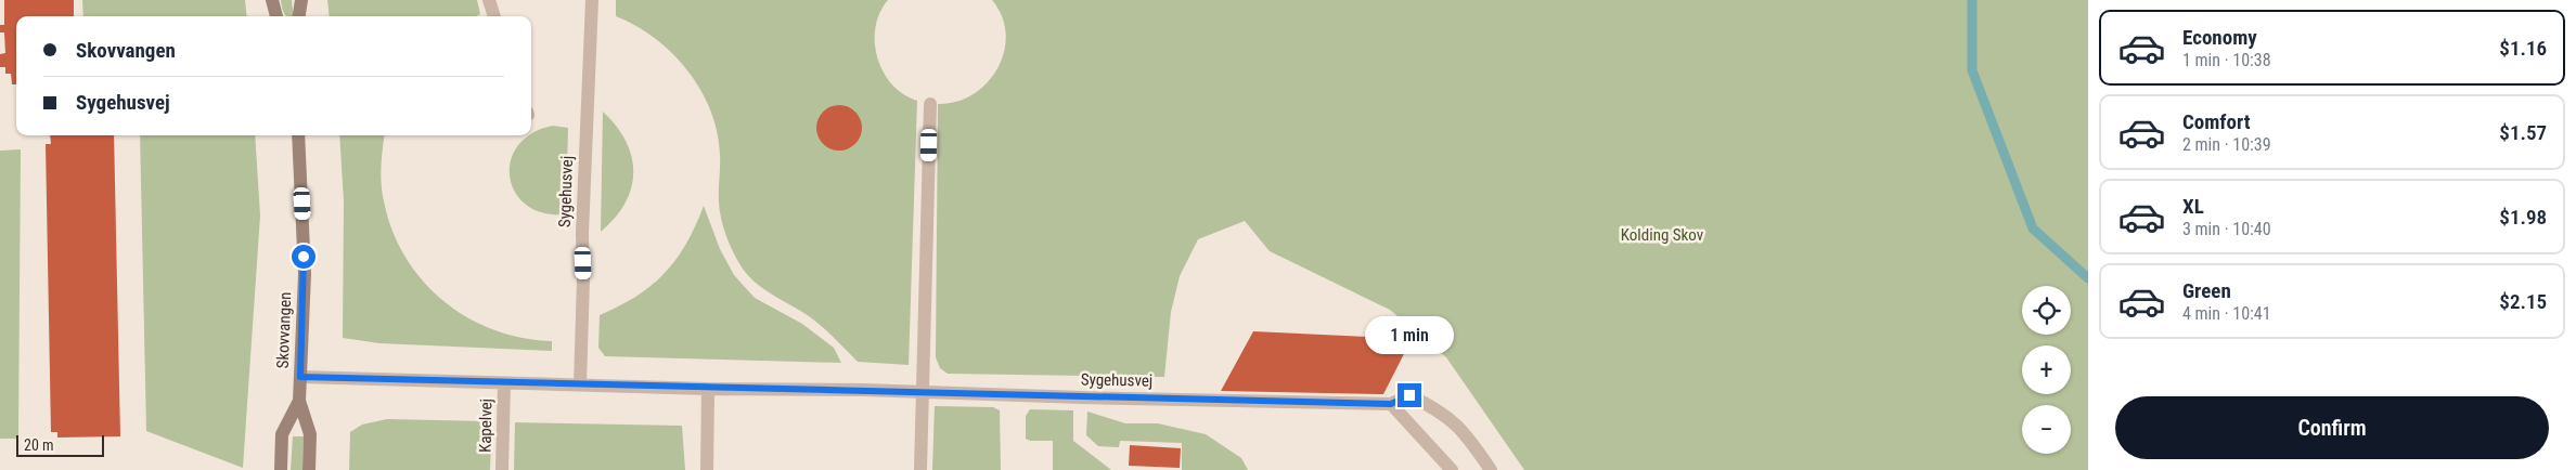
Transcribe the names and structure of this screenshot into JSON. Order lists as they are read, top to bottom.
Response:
{
  "streets": {
    "street": ["Skovvangen"],
    "lane": ["Sygehusvej", "Kapelvej"]
  },
  "crossings": [
    ["Sygehusvej", "Skovvangen"],
    ["Sygehusvej", "Kapelvej"]
  ],
  "parks": ["Kolding Skov"],
  "scale_bar": "20 m",
  "page": {
    "list": [
      {
        "name": "Economy",
        "note": "1 min · 10:38",
        "value": "$1.16"
      },
      {
        "name": "Comfort",
        "note": "2 min · 10:39",
        "value": "$1.57"
      },
      {
        "name": "XL",
        "note": "3 min · 10:40",
        "value": "$1.98"
      },
      {
        "name": "Green",
        "note": "4 min · 10:41",
        "value": "$2.15"
      }
    ],
    "banner": ["Skovvangen", "Sygehusvej"],
    "map_buttons": ["+", "−"],
    "bubble": "1 min",
    "buttons": "Confirm",
    "scale": "20 m"
  }
}
